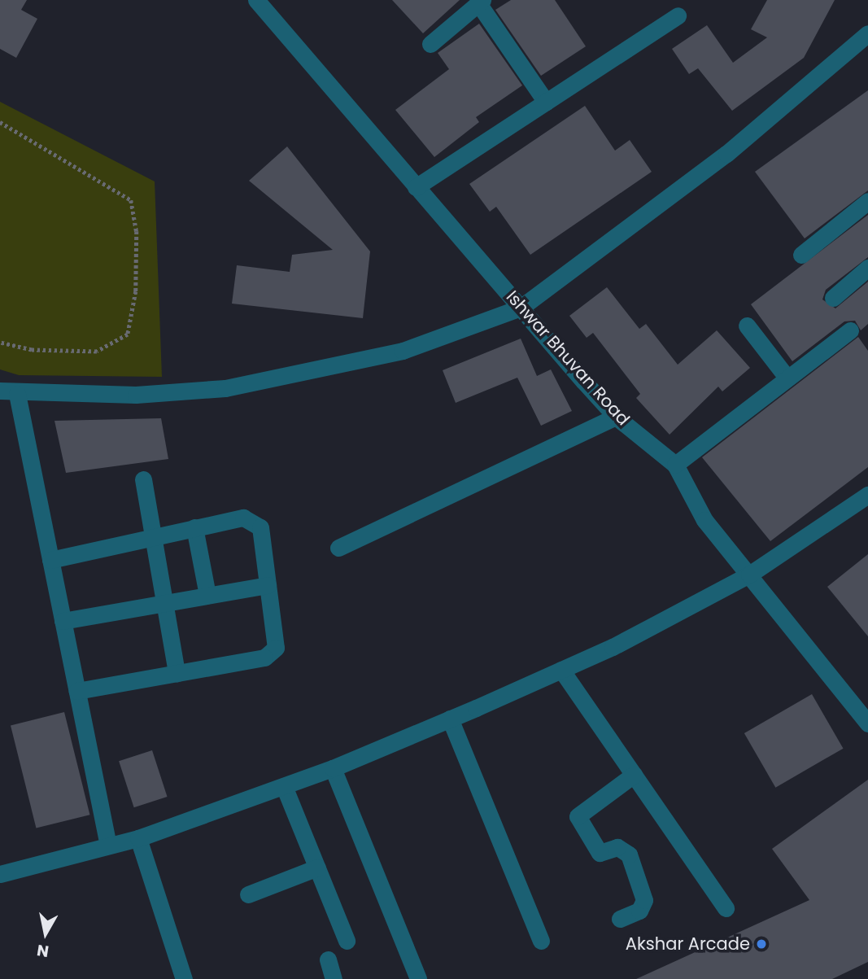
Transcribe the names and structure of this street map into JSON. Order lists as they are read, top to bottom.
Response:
{
  "streets": {
    "street": ["Ishwar Bhuvan Road"]
  },
  "places": ["Akshar Arcade"],
  "north": "bottom"
}
